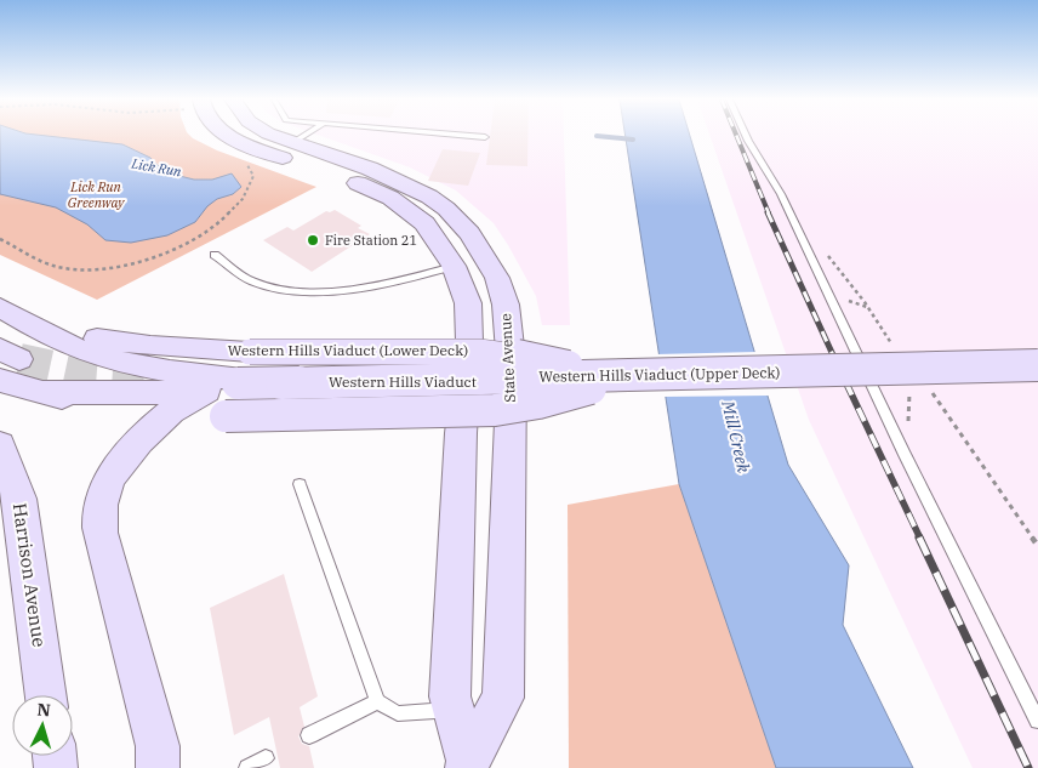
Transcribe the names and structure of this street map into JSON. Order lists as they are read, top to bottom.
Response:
{
  "streets": {
    "main road": [
      "Western Hills Viaduct (Lower Deck)",
      "State Avenue",
      "Western Hills Viaduct (Upper Deck)",
      "Western Hills Viaduct",
      "Harrison Avenue"
    ]
  },
  "crossings": [
    ["Western Hills Viaduct (Lower Deck)", "Western Hills Viaduct (Upper Deck)"],
    ["Western Hills Viaduct (Lower Deck)", "Western Hills Viaduct"]
  ],
  "water": ["Lick Run", "Mill Creek"],
  "parks": ["Lick Run Greenway"],
  "places": ["Fire Station 21"],
  "north": "top"
}
